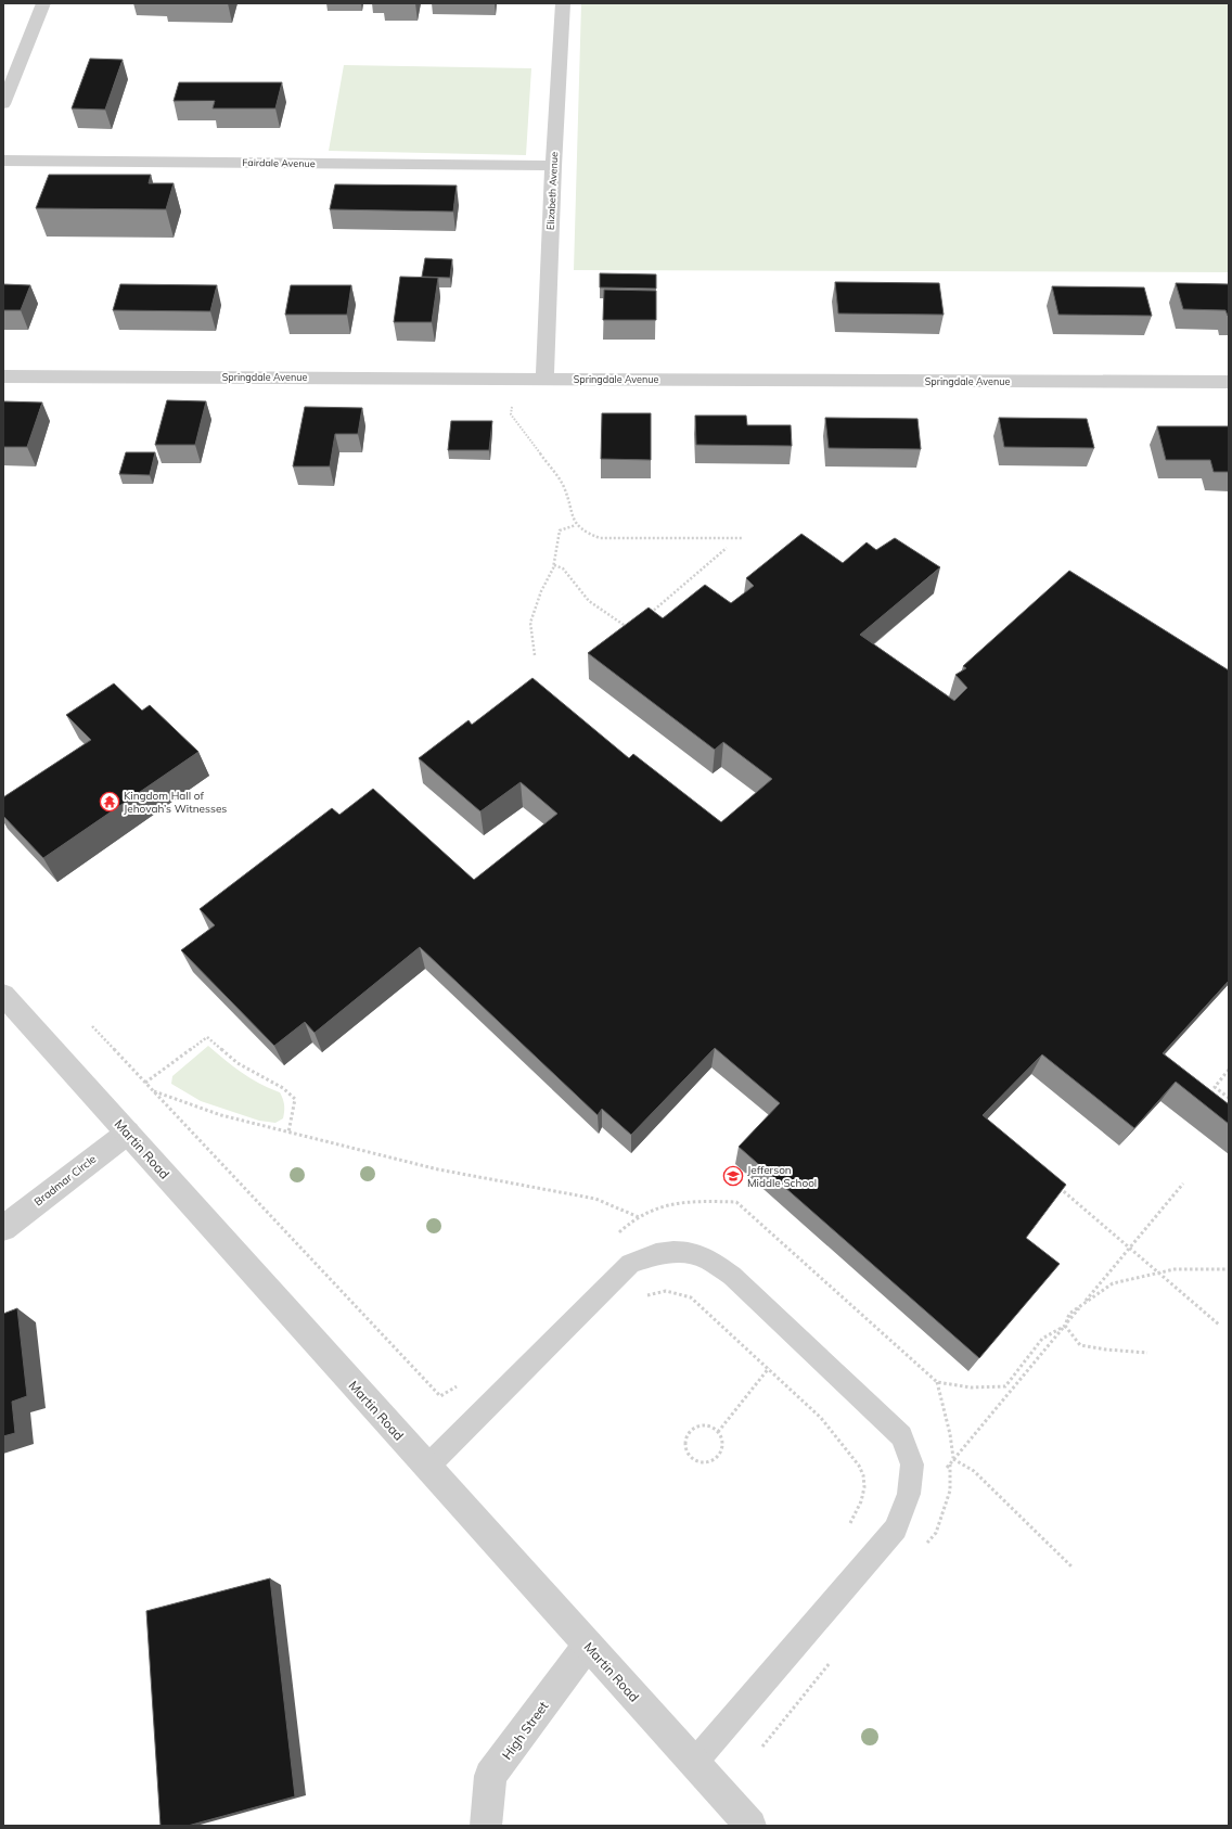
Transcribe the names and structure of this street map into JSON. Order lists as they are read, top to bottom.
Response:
{
  "streets": {
    "street": [
      "Fairdale Avenue",
      "Elizabeth Avenue",
      "Springdale Avenue",
      "Martin Road",
      "Bradmar Circle",
      "High Street"
    ]
  },
  "crossings": [
    ["Fairdale Avenue", "Elizabeth Avenue"],
    ["Elizabeth Avenue", "Springdale Avenue"],
    ["Martin Road", "Bradmar Circle"],
    ["Martin Road", "High Street"]
  ],
  "places": {
    "temple": ["Kingdom Hall of Jehovah’s Witnesses"],
    "school or university": ["Jefferson Middle School"]
  }
}
